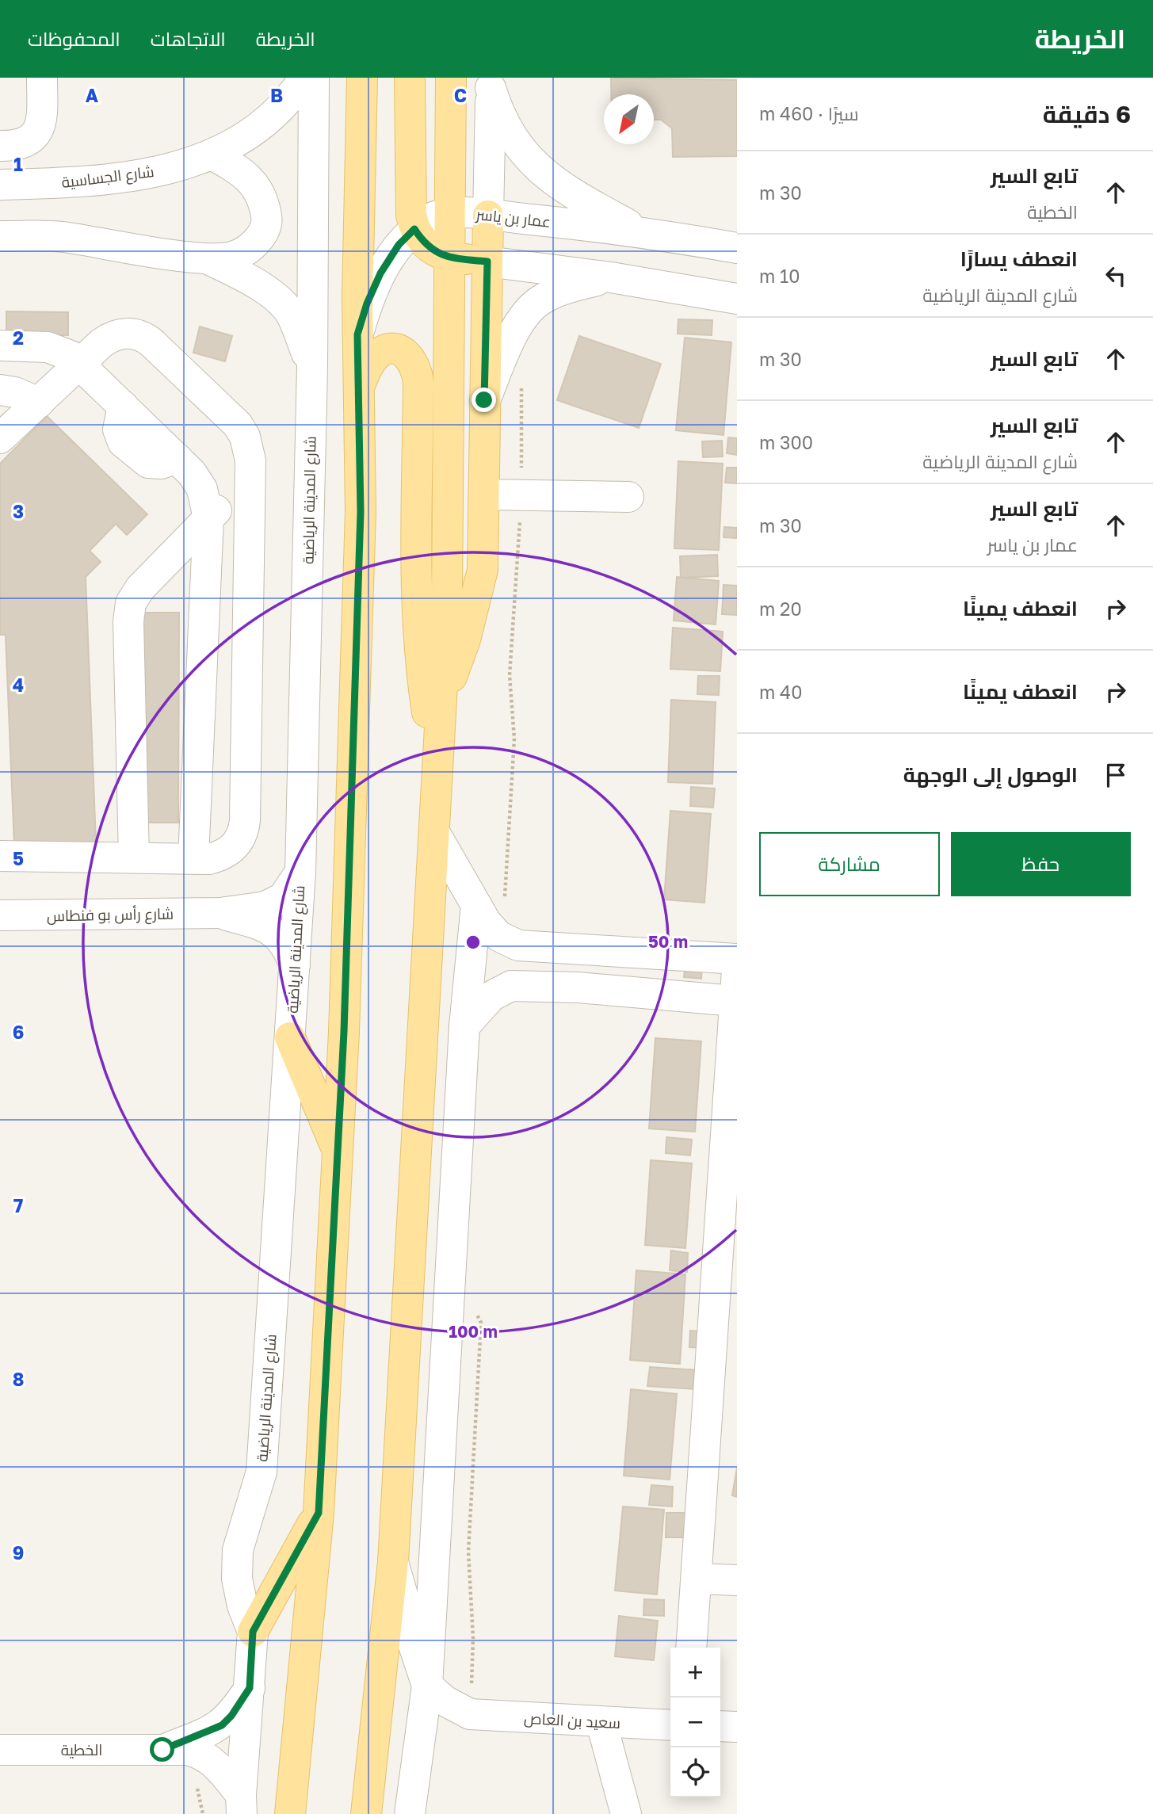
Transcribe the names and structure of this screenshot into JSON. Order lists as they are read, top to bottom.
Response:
{
  "streets": {
    "street": [
      "شارع الجساسية",
      "عمار بن ياسر",
      "شارع المدينة الرياضية",
      "شارع رأس بو فنطاس",
      "سعيد بن العاص",
      "الخطية"
    ]
  },
  "crossings": [
    ["شارع المدينة الرياضية", "شارع رأس بو فنطاس"],
    ["شارع المدينة الرياضية", "الخطية"]
  ],
  "north": "bottom left",
  "page": {
    "header": "الخريطة",
    "nav": ["الخريطة", "الاتجاهات", "المحفوظات"],
    "heading": ["6 دقيقة", "سيرًا · 460 m"],
    "list": [
      ["تابع السير", "الخطية", "30 m"],
      ["انعطف يسارًا", "شارع المدينة الرياضية", "10 m"],
      ["تابع السير", "30 m"],
      ["تابع السير", "شارع المدينة الرياضية", "300 m"],
      ["تابع السير", "عمار بن ياسر", "30 m"],
      ["انعطف يمينًا", "20 m"],
      ["انعطف يمينًا", "40 m"],
      "الوصول إلى الوجهة"
    ],
    "buttons": ["حفظ", "مشاركة"],
    "map_buttons": ["+", "−"]
  },
  "grid": {
    "columns": ["A", "B", "C"],
    "rows": [
      "1",
      "2",
      "3",
      "4",
      "5",
      "6",
      "7",
      "8",
      "9"
    ]
  },
  "rings": ["50 m", "100 m"]
}
